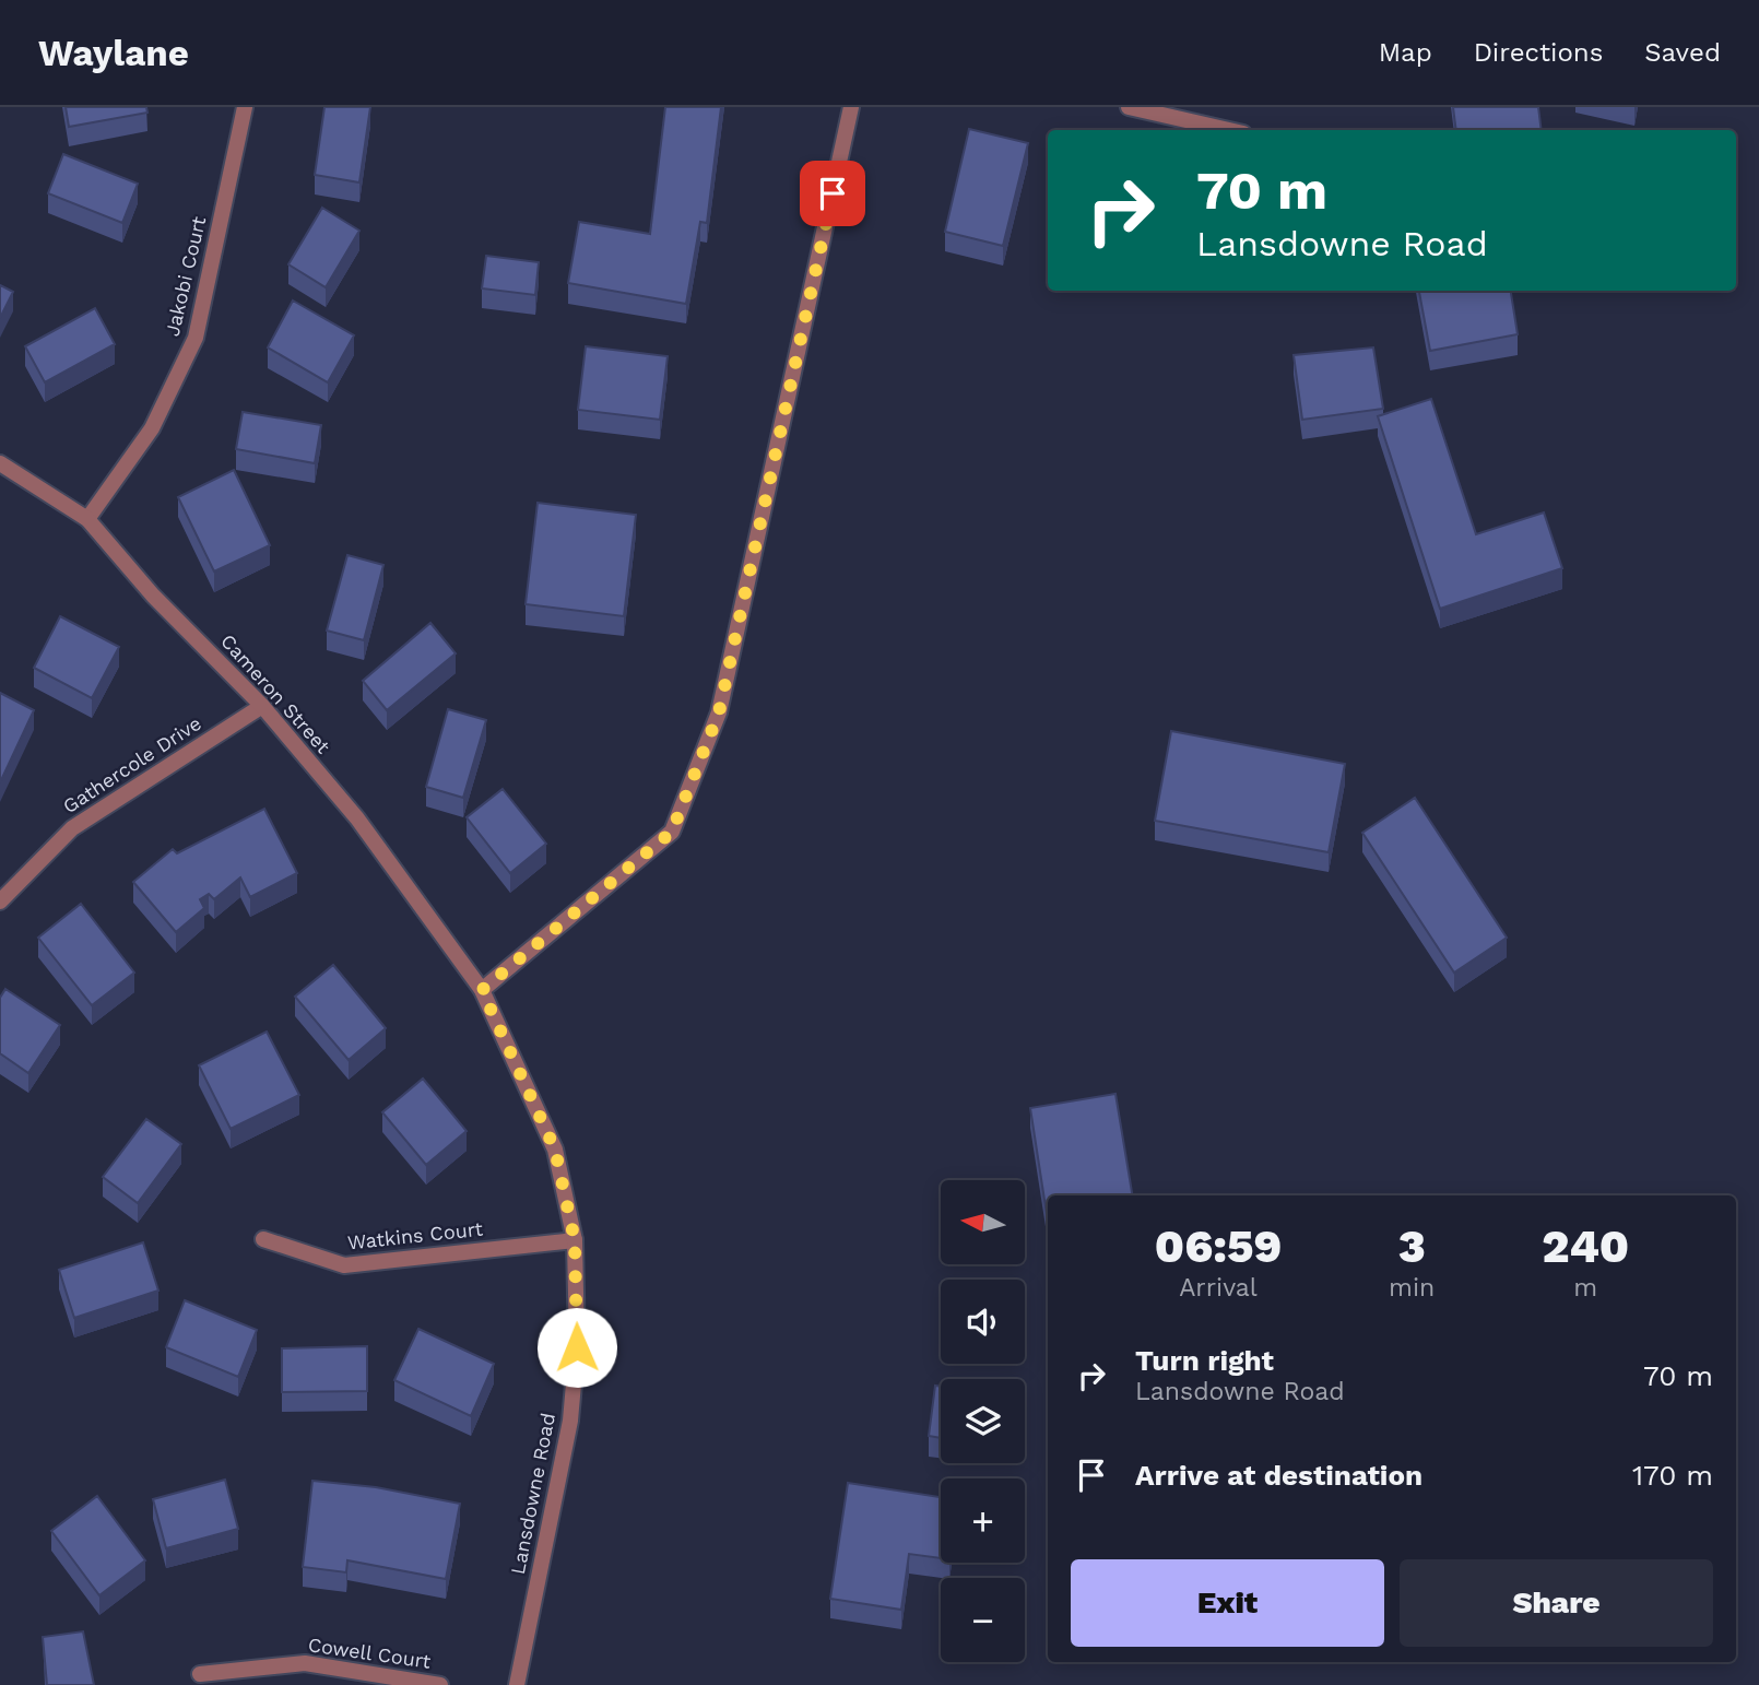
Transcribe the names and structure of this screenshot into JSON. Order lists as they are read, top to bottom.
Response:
{
  "streets": {
    "street": [
      "Jakobi Court",
      "Cameron Street",
      "Gathercole Drive",
      "Watkins Court",
      "Lansdowne Road",
      "Cowell Court"
    ]
  },
  "crossings": [
    ["Jakobi Court", "Cameron Street"],
    ["Cameron Street", "Gathercole Drive"],
    ["Cameron Street", "Lansdowne Road"],
    ["Watkins Court", "Lansdowne Road"]
  ],
  "north": "left",
  "page": {
    "header": "Waylane",
    "nav": ["Map", "Directions", "Saved"],
    "turn": ["70 m", "Lansdowne Road"],
    "map_buttons": ["+", "−"],
    "eta": [
      "06:59",
      "Arrival",
      "3",
      "min",
      "240",
      "m"
    ],
    "list": [
      {
        "name": "Turn right",
        "note": "Lansdowne Road",
        "value": "70 m"
      },
      {
        "name": "Arrive at destination",
        "value": "170 m"
      }
    ],
    "buttons": ["Exit", "Share"]
  }
}
